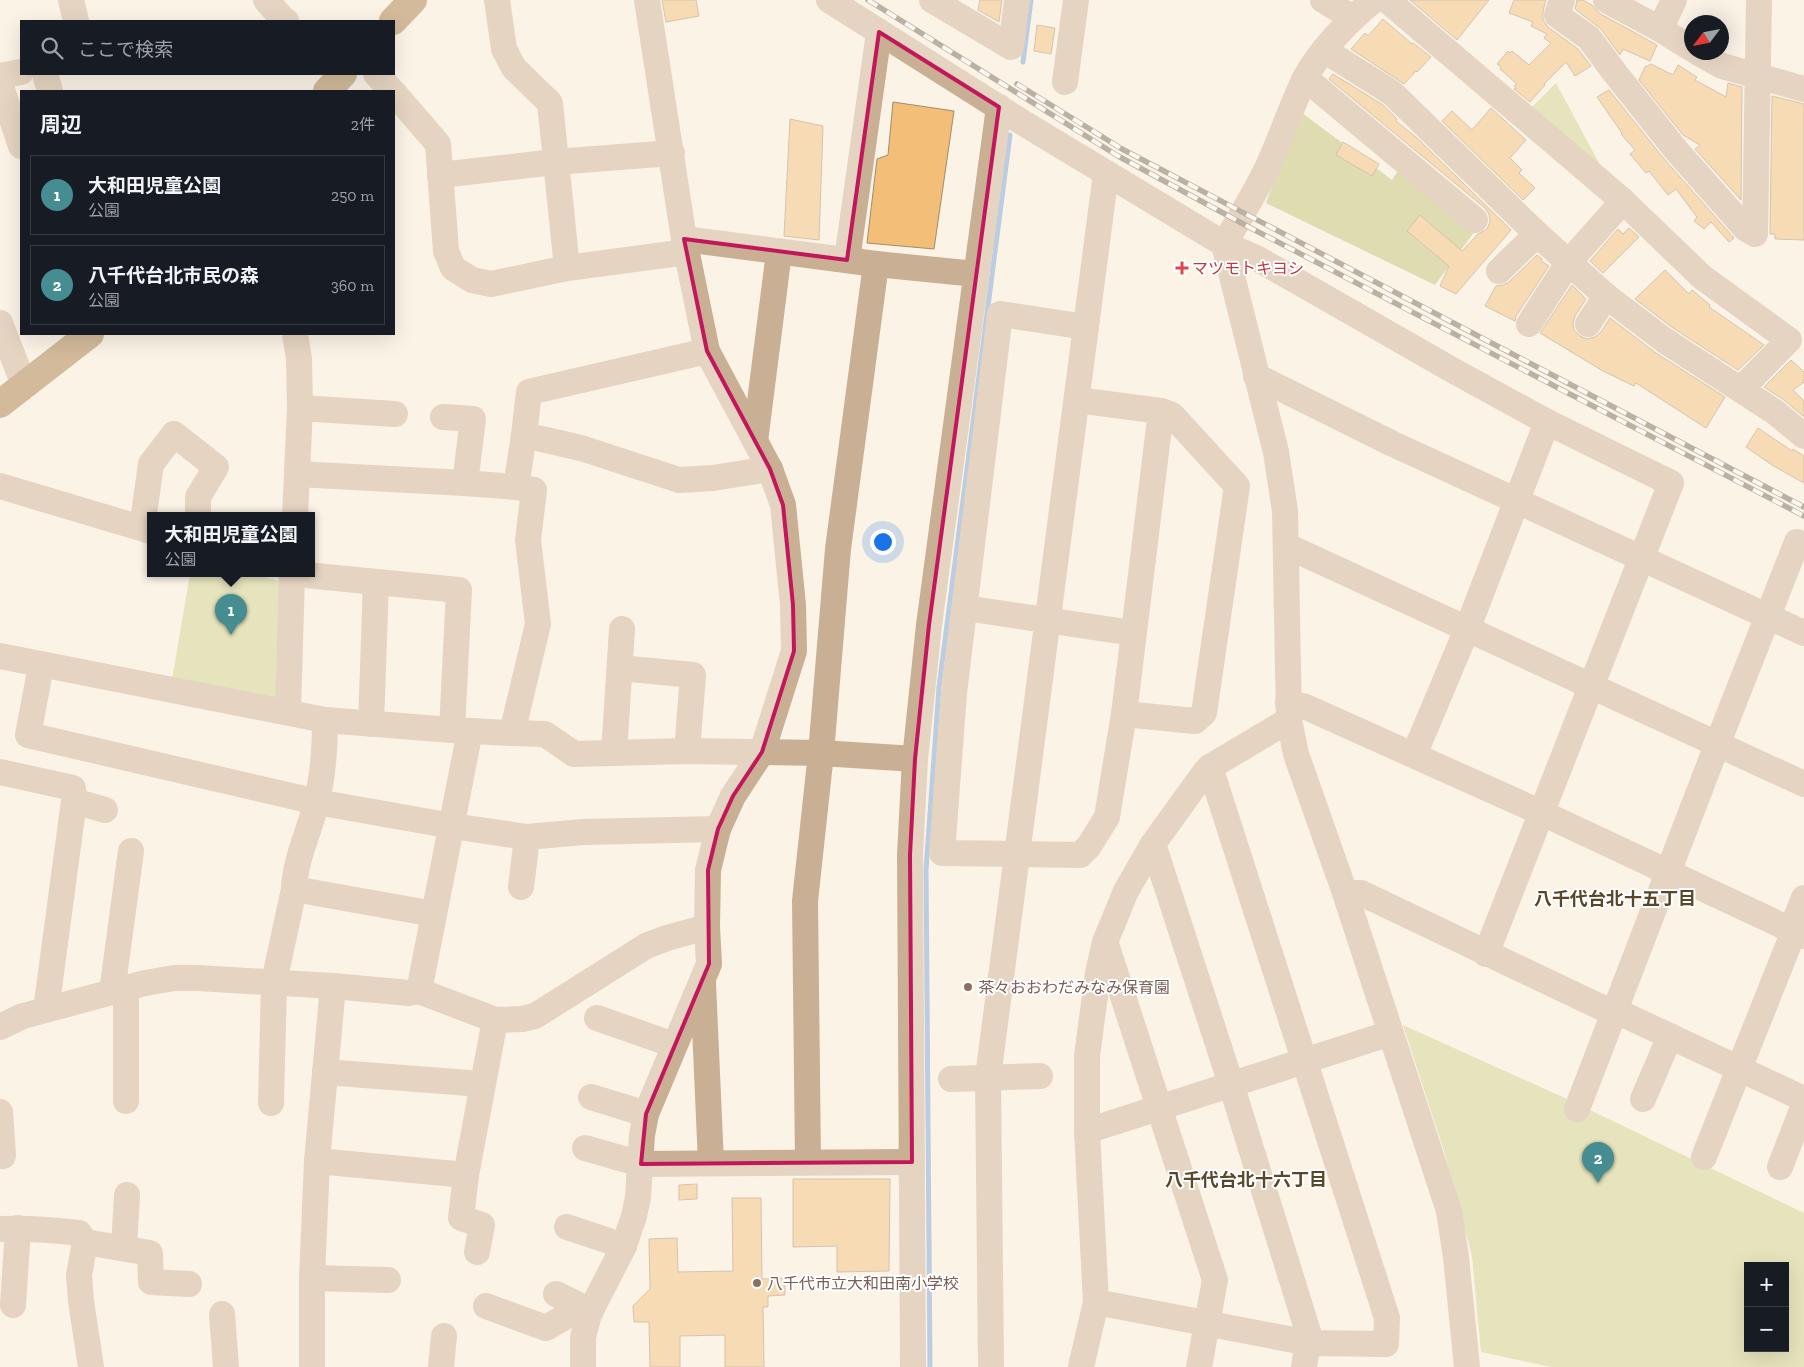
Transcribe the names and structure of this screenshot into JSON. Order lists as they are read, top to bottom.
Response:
{
  "districts": ["八千代台北十五丁目", "八千代台北十六丁目"],
  "places": {
    "health": ["マツモトキヨシ"],
    "other": ["茶々おおわだみなみ保育園", "八千代市立大和田南小学校"]
  },
  "north": "bottom left",
  "page": {
    "search": "ここで検索",
    "heading": ["周辺", "2件"],
    "list": [
      {
        "mark": "1",
        "name": "大和田児童公園",
        "note": "公園",
        "value": "250 m"
      },
      {
        "mark": "2",
        "name": "八千代台北市民の森",
        "note": "公園",
        "value": "360 m"
      }
    ],
    "popup": ["大和田児童公園", "公園"],
    "pins": ["1", "2"],
    "map_buttons": ["+", "−"]
  }
}
